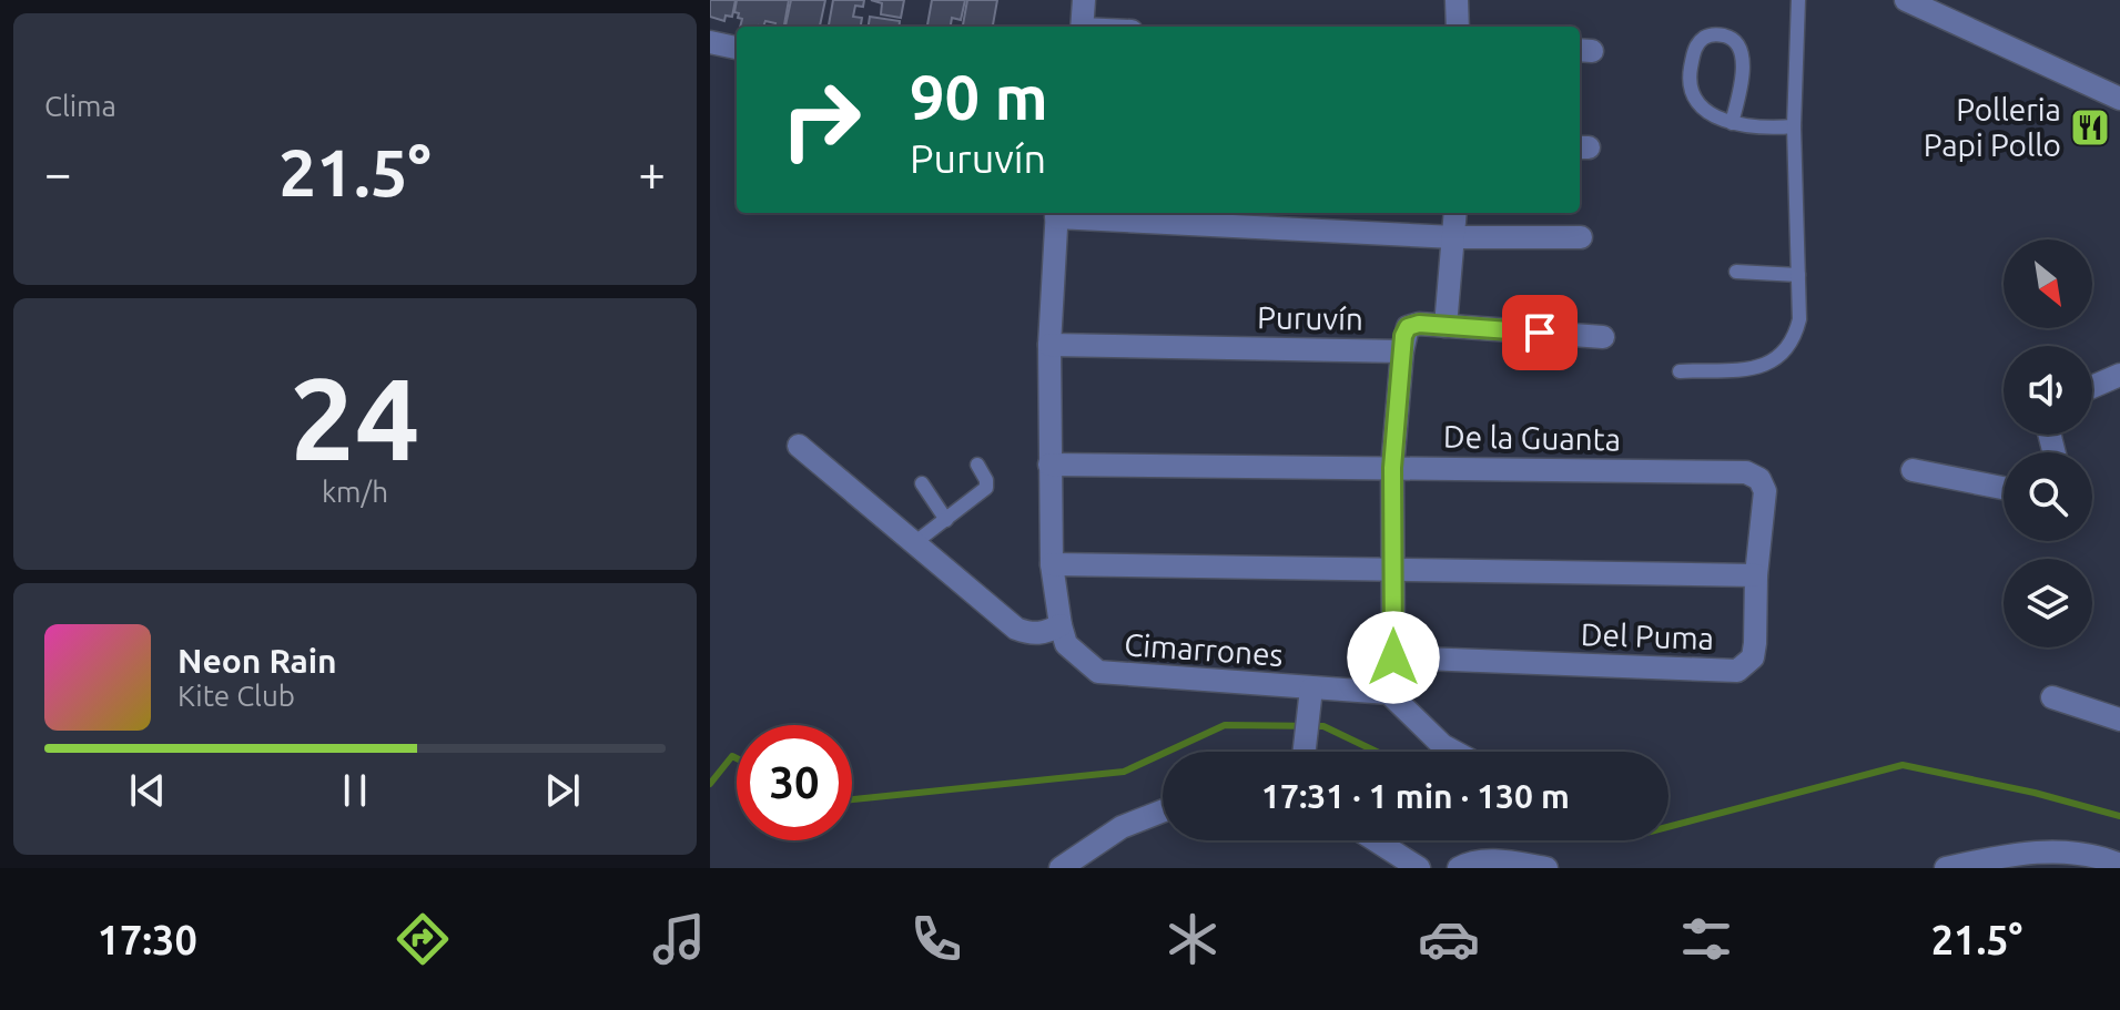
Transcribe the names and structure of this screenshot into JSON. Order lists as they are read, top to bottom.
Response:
{
  "streets": {
    "street": [
      "Puruvín",
      "De la Guanta",
      "Del Puma",
      "Cimarrones"
    ]
  },
  "crossings": [
    ["Puruvín", "Cimarrones"],
    ["De la Guanta", "Del Puma"],
    ["De la Guanta", "Cimarrones"]
  ],
  "places": {
    "restaurant": ["Polleria Papi Pollo"]
  },
  "north": "bottom right",
  "page": {
    "tile": [
      "Clima",
      ["24", "km/h"]
    ],
    "turn": ["90 m", "Puruvín"],
    "heat": ["−", "21.5°", "+"],
    "song": ["Neon Rain", "Kite Club"],
    "limit": "30",
    "trip": "17:31 · 1 min · 130 m",
    "tabs": ["17:30", "21.5°"]
  }
}
